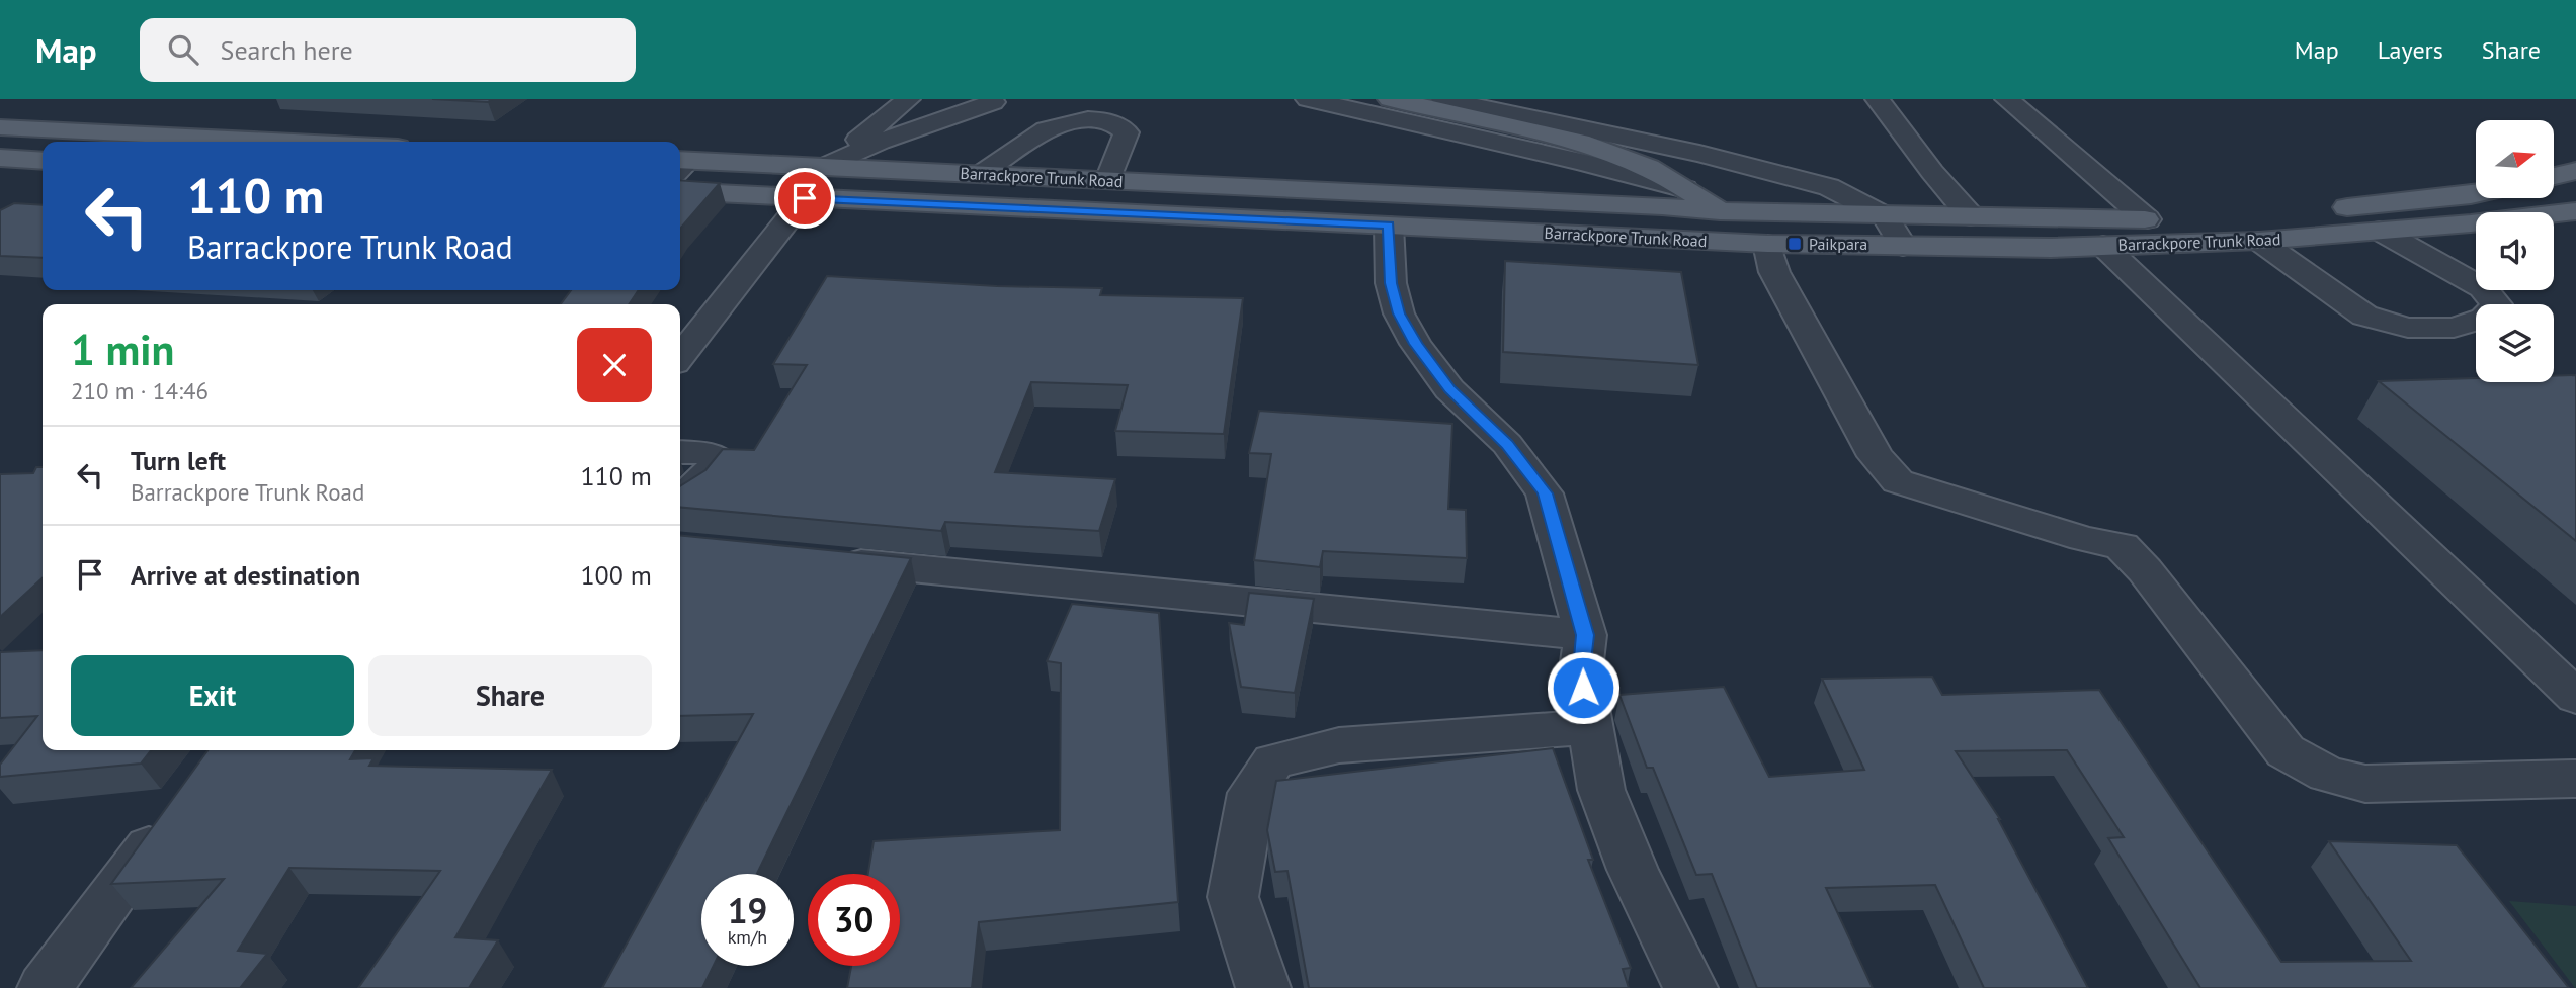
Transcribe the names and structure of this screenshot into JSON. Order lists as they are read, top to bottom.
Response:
{
  "streets": {
    "main road": ["Barrackpore Trunk Road"]
  },
  "places": {
    "transit": ["Paikpara"]
  },
  "north": "right",
  "page": {
    "header": "Map",
    "search": "Search here",
    "nav": ["Map", "Layers", "Share"],
    "turn": ["110 m", "Barrackpore Trunk Road"],
    "heading": ["1 min", "210 m · 14:46"],
    "list": [
      {
        "name": "Turn left",
        "note": "Barrackpore Trunk Road",
        "value": "110 m"
      },
      {
        "name": "Arrive at destination",
        "value": "100 m"
      }
    ],
    "buttons": ["Exit", "Share"],
    "speed": "19 km/h",
    "limit": "30"
  }
}
